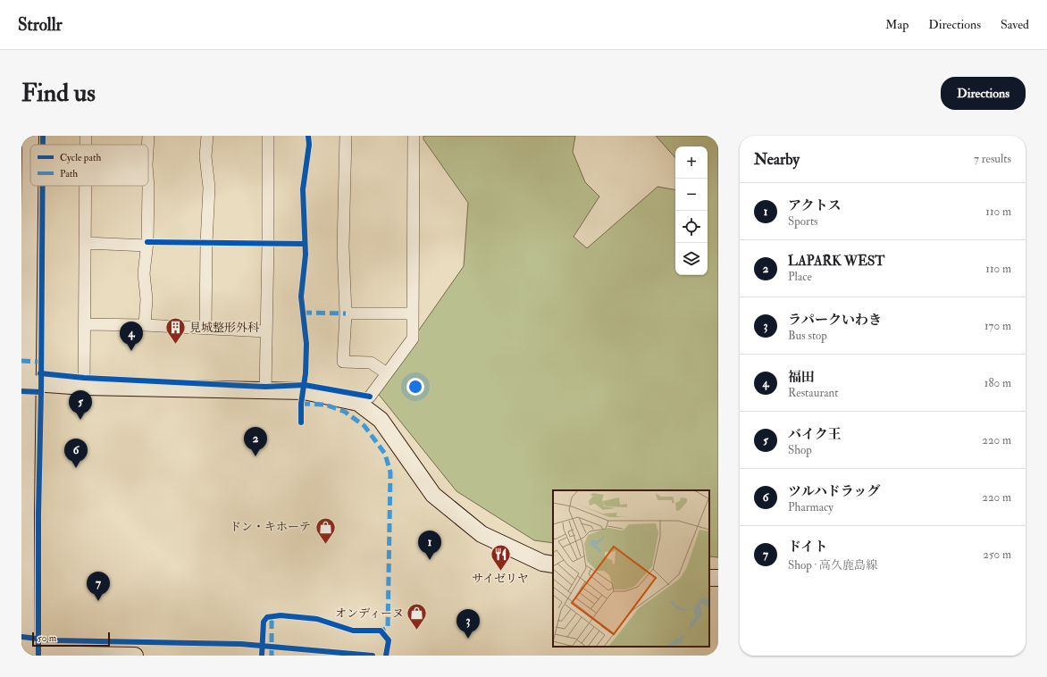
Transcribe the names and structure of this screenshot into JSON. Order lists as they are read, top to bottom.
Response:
{
  "places": {
    "building": ["見城整形外科"],
    "shop": ["ドン・キホーテ", "オンディーヌ"],
    "restaurant": ["サイゼリヤ"]
  },
  "legend": ["Cycle path", "Path"],
  "scale_bar": "50 m",
  "page": {
    "header": "Strollr",
    "nav": ["Map", "Directions", "Saved"],
    "buttons": "Directions",
    "title": "Find us",
    "heading": ["Nearby", "7 results"],
    "map_buttons": ["+", "−"],
    "list": [
      {
        "mark": "1",
        "name": "アクトス",
        "note": "Sports",
        "value": "110 m"
      },
      {
        "mark": "2",
        "name": "LAPARK WEST",
        "note": "Place",
        "value": "110 m"
      },
      {
        "mark": "3",
        "name": "ラパークいわき",
        "note": "Bus stop",
        "value": "170 m"
      },
      {
        "mark": "4",
        "name": "福田",
        "note": "Restaurant",
        "value": "180 m"
      },
      {
        "mark": "5",
        "name": "バイク王",
        "note": "Shop",
        "value": "220 m"
      },
      {
        "mark": "6",
        "name": "ツルハドラッグ",
        "note": "Pharmacy",
        "value": "220 m"
      },
      {
        "mark": "7",
        "name": "ドイト",
        "note": "Shop · 高久鹿島線",
        "value": "250 m"
      }
    ],
    "pins": [
      "4",
      "5",
      "2",
      "6",
      "1",
      "7",
      "3"
    ],
    "scale": "50 m"
  }
}
